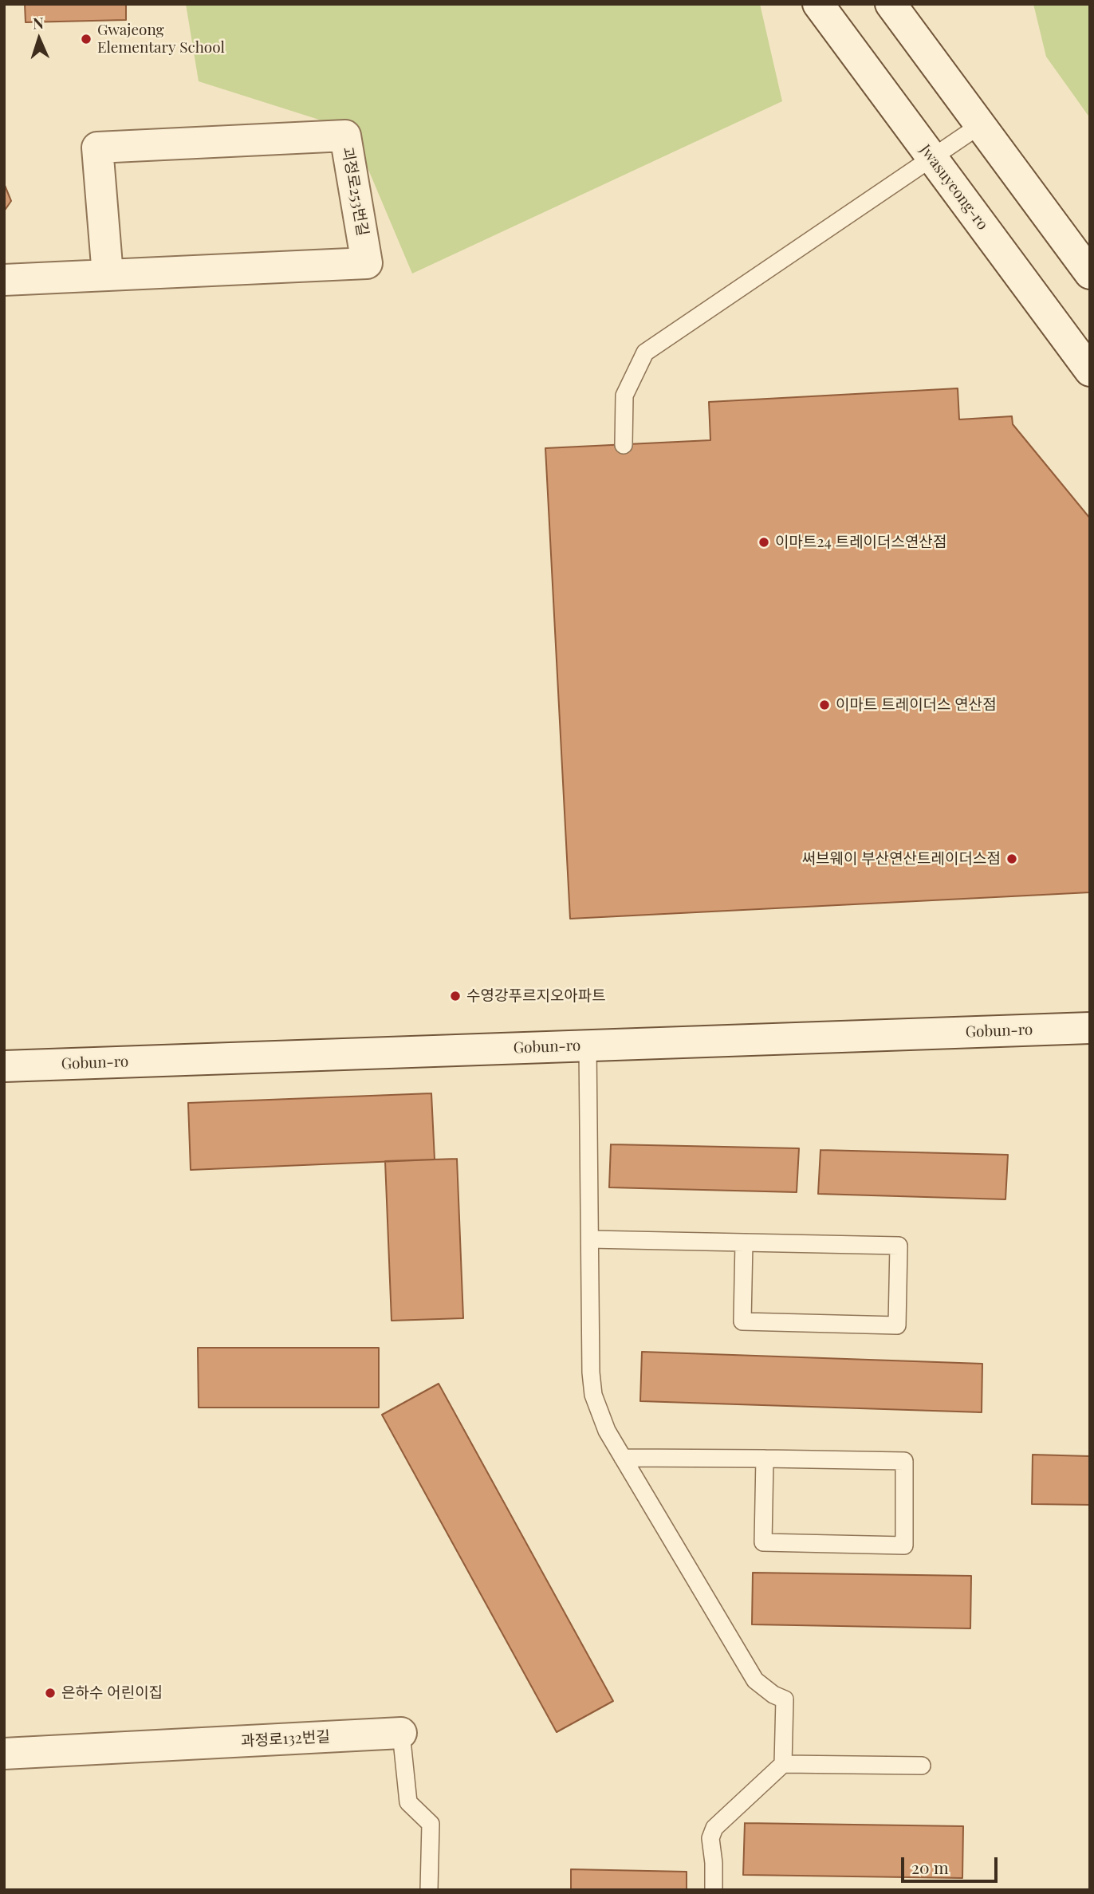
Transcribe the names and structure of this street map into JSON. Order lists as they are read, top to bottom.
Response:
{
  "streets": {
    "main road": [
      "Jwasuyeong-ro",
      "괴정로253번길",
      "Gobun-ro",
      "과정로132번길"
    ]
  },
  "places": [
    "Gwajeong Elementary School",
    "이마트24 트레이더스연산점",
    "이마트 트레이더스 연산점",
    "써브웨이 부산연산트레이더스점",
    "수영강푸르지오아파트",
    "은하수 어린이집"
  ],
  "scale_bar": "20 m",
  "north": "top"
}
